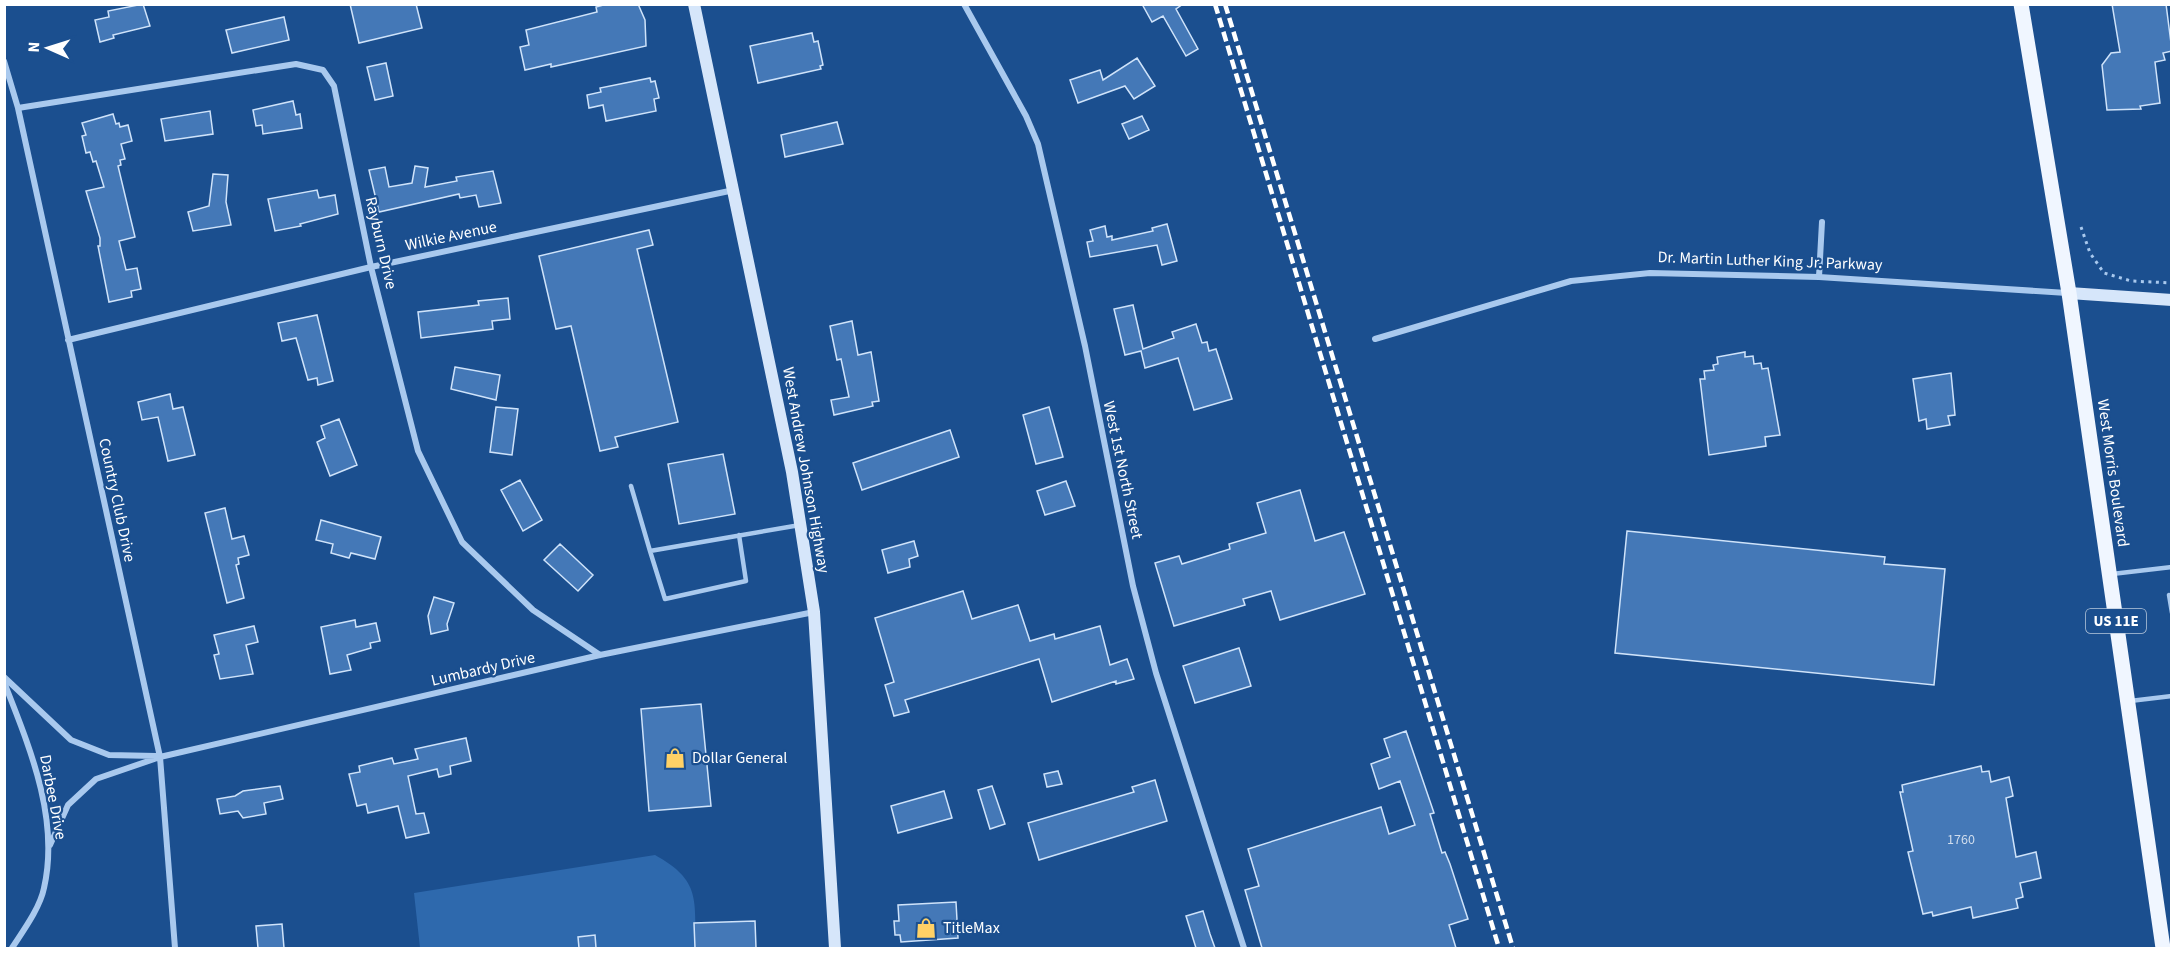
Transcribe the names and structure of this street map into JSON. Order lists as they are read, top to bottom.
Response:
{
  "streets": {
    "main road": [
      "Dr. Martin Luther King Jr. Parkway",
      "West Andrew Johnson Highway",
      "West Morris Boulevard",
      "US 11E"
    ],
    "street": [
      "Wilkie Avenue",
      "Rayburn Drive",
      "West 1st North Street",
      "Country Club Drive",
      "Lumbardy Drive",
      "Darbee Drive"
    ]
  },
  "crossings": [
    ["Wilkie Avenue", "Rayburn Drive"],
    ["Wilkie Avenue", "West Andrew Johnson Highway"],
    ["Wilkie Avenue", "Country Club Drive"],
    ["Rayburn Drive", "Country Club Drive"],
    ["Rayburn Drive", "Lumbardy Drive"],
    ["Dr. Martin Luther King Jr. Parkway", "West Morris Boulevard"],
    ["West Andrew Johnson Highway", "Lumbardy Drive"],
    ["Country Club Drive", "Lumbardy Drive"]
  ],
  "places": {
    "shop": ["Dollar General", "TitleMax"]
  },
  "house_numbers": ["1760"],
  "north": "left"
}
